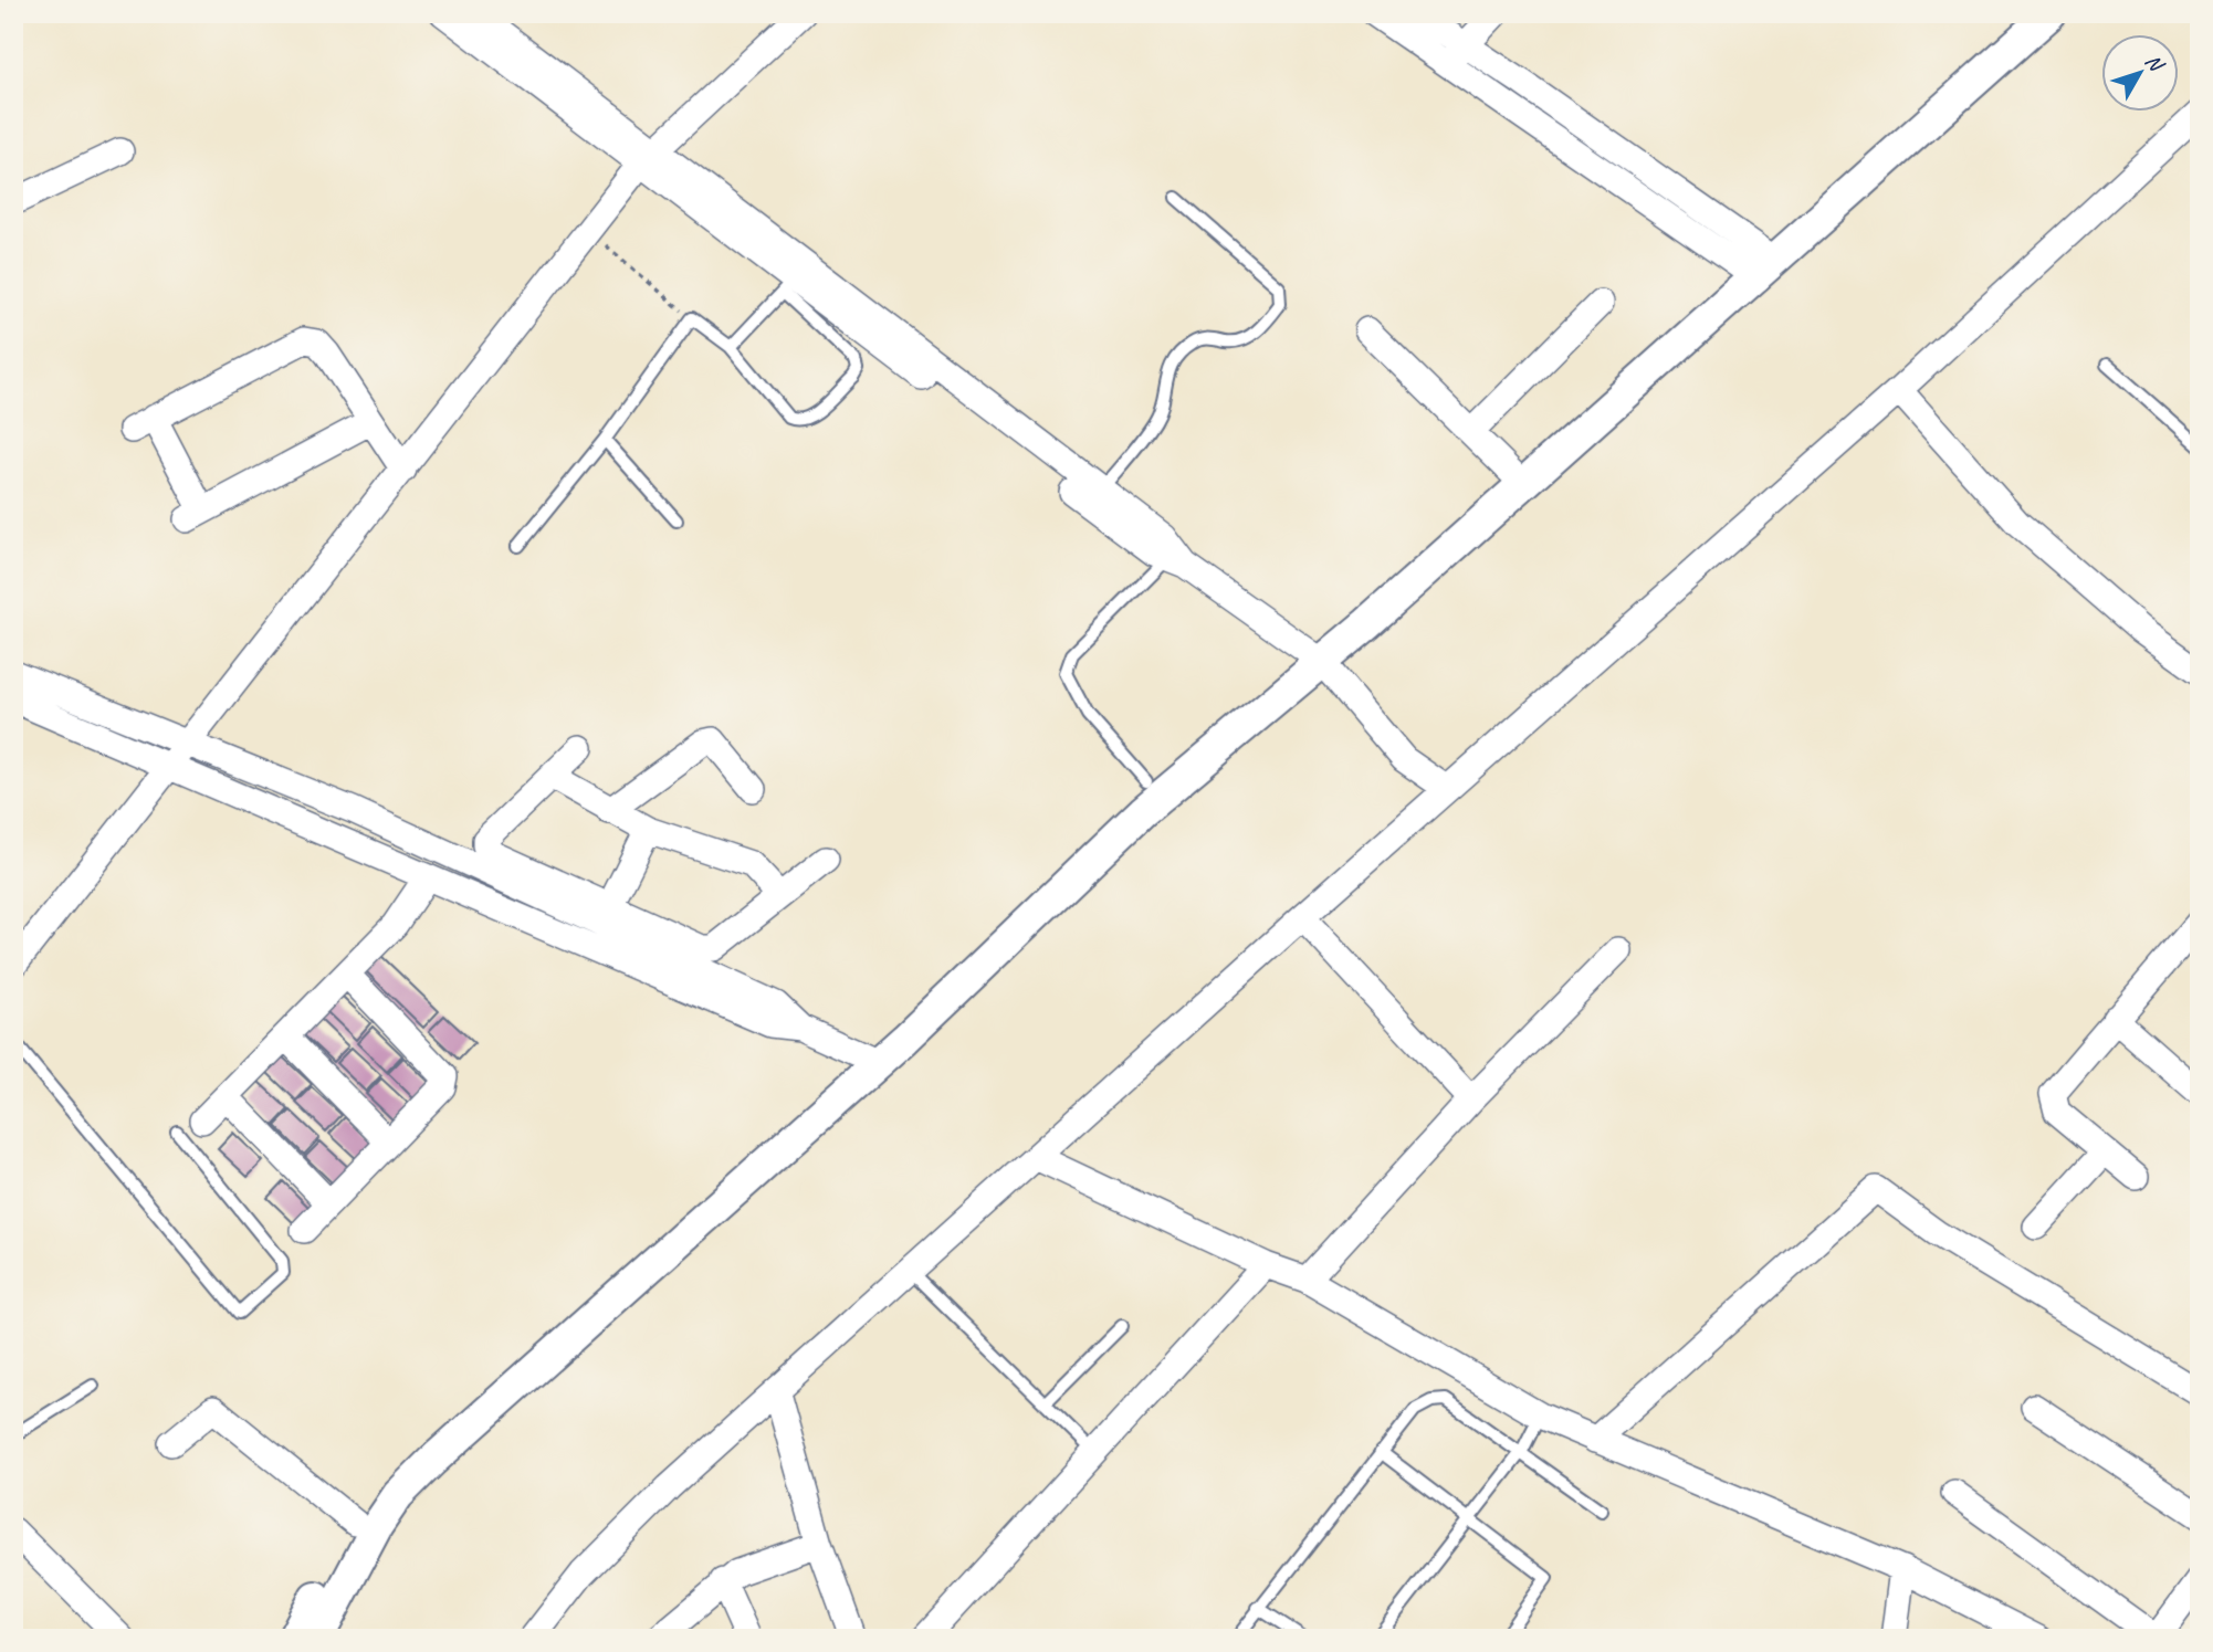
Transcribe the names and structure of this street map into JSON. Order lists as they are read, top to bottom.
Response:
{
  "north": "top right"
}
